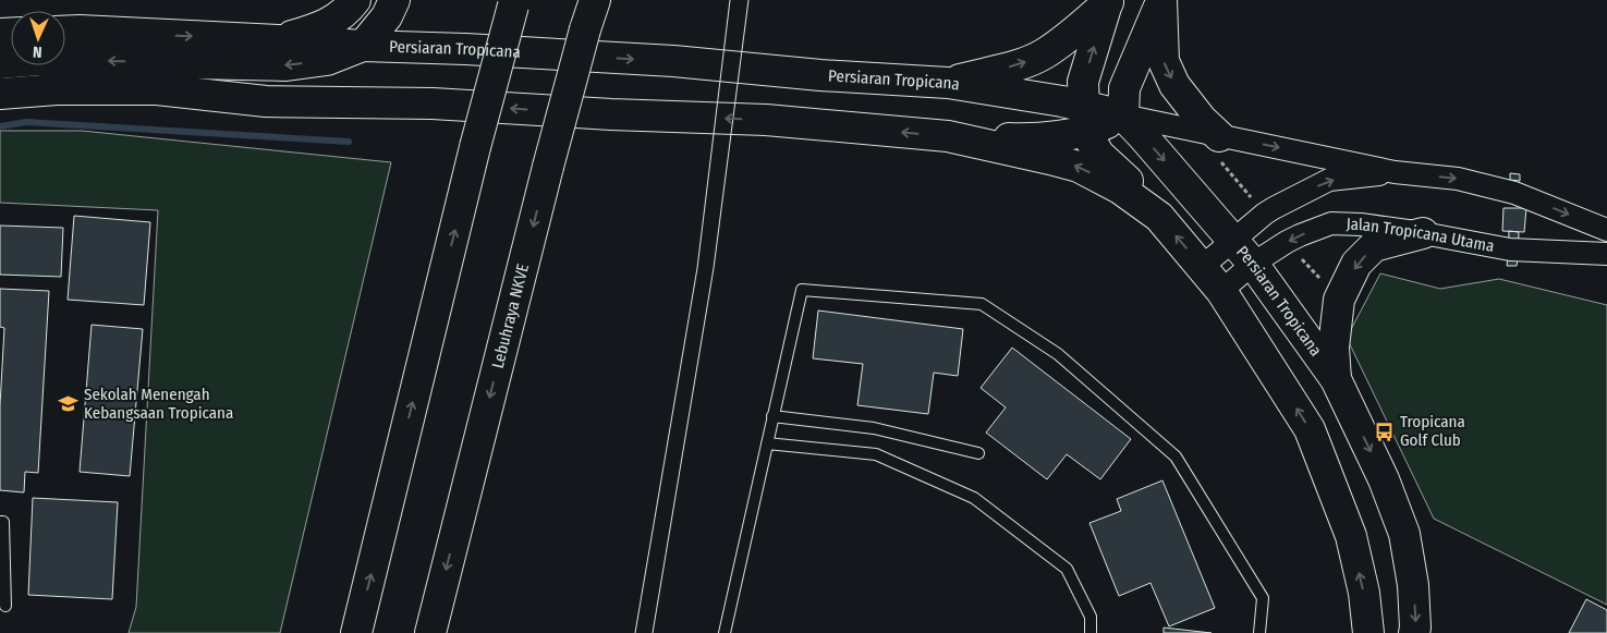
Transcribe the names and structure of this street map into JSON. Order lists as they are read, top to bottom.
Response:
{
  "streets": {
    "main road": ["Persiaran Tropicana", "Lebuhraya NKVE"],
    "street": ["Jalan Tropicana Utama"]
  },
  "crossings": [
    ["Persiaran Tropicana", "Jalan Tropicana Utama"]
  ],
  "places": {
    "school or university": ["Sekolah Menengah Kebangsaan Tropicana"],
    "bus stop": ["Tropicana Golf Club"]
  },
  "north": "bottom"
}
